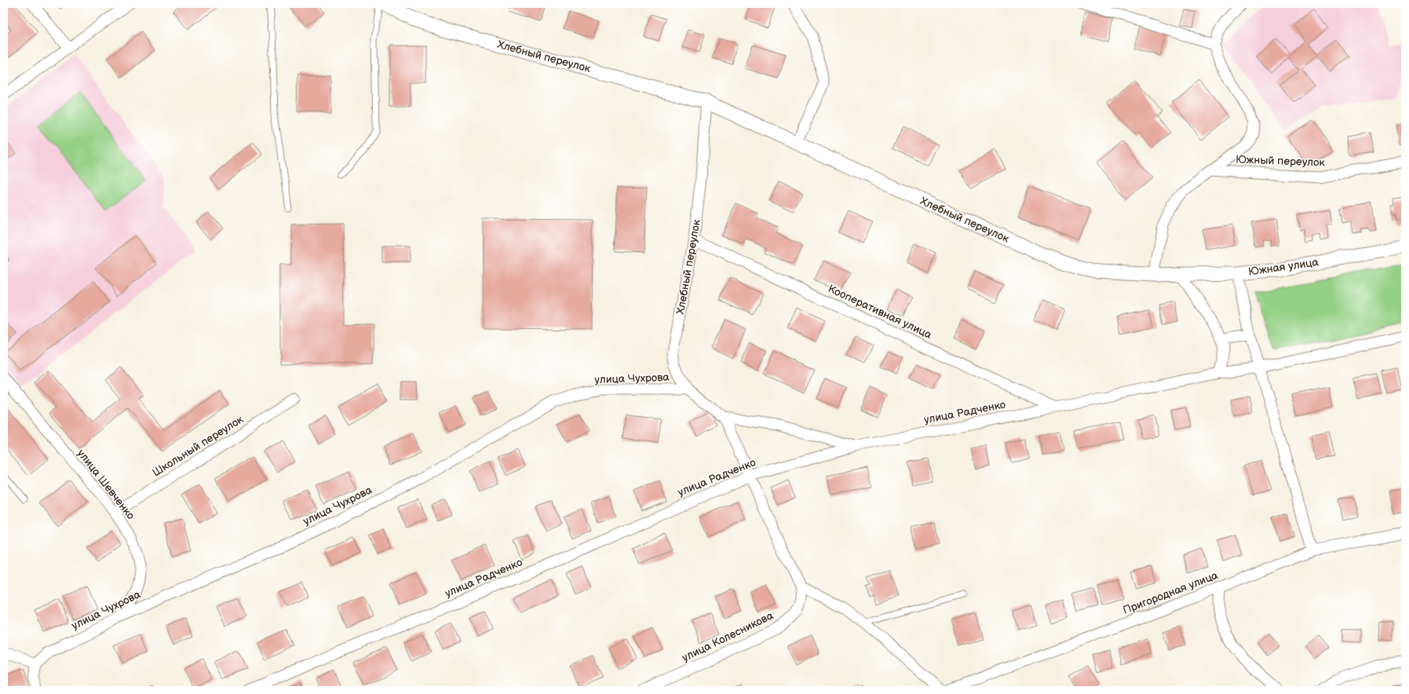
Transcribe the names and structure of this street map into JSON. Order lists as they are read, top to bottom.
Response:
{
  "streets": {
    "street": [
      "Хлебный переулок",
      "Южный переулок",
      "Южная улица",
      "Кооперативная улица",
      "улица Чухрова",
      "улица Радченко",
      "Школьный переулок",
      "улица Шевченко",
      "Пригородная улица",
      "улица Колесникова"
    ]
  },
  "crossings": [
    ["Хлебный переулок", "Южная улица"],
    ["Хлебный переулок", "Кооперативная улица"],
    ["Хлебный переулок", "улица Чухрова"],
    ["Южная улица", "улица Радченко"],
    ["Южная улица", "Пригородная улица"],
    ["Кооперативная улица", "улица Радченко"],
    ["улица Чухрова", "улица Шевченко"],
    ["Школьный переулок", "улица Шевченко"]
  ]
}
